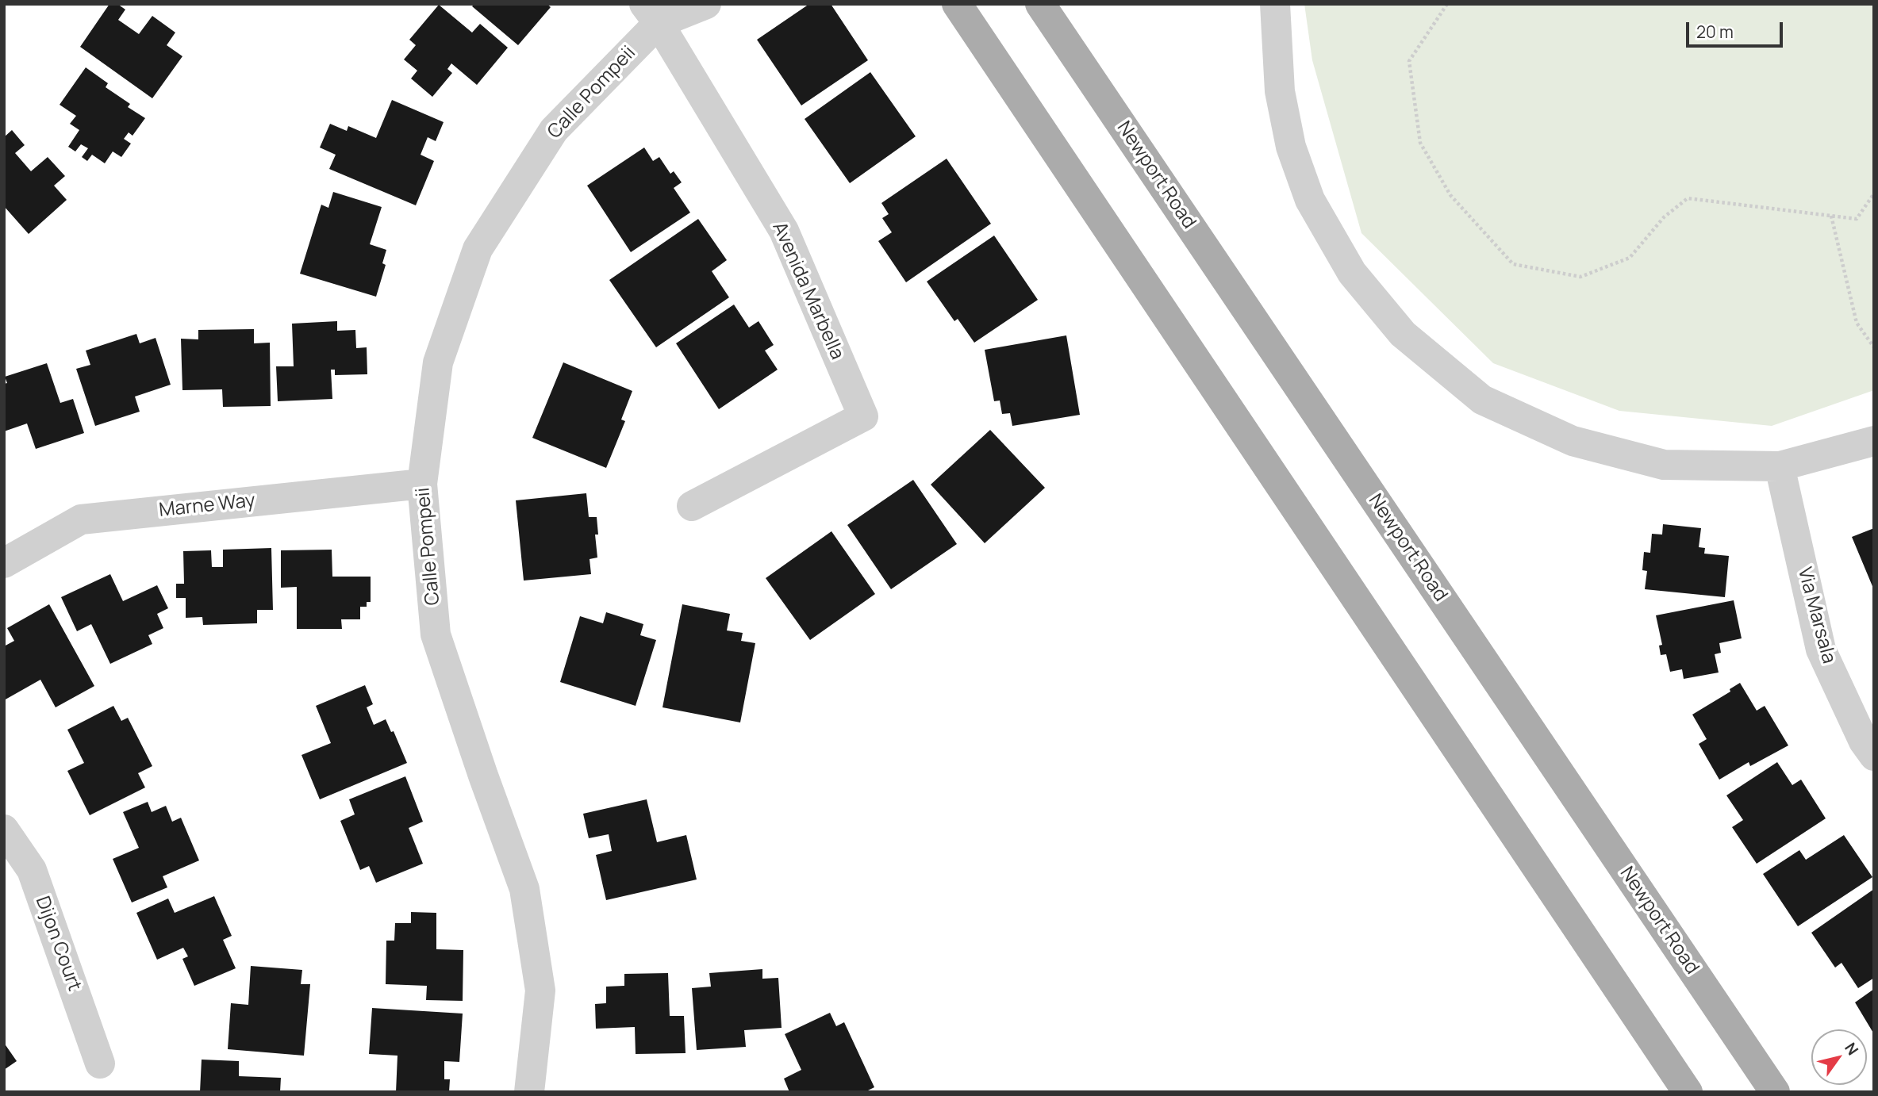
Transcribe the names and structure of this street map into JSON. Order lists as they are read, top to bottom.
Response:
{
  "streets": {
    "main road": ["Newport Road"],
    "street": [
      "Calle Pompeii",
      "Avenida Marbella",
      "Marne Way",
      "Via Marsala",
      "Dijon Court"
    ]
  },
  "crossings": [
    ["Calle Pompeii", "Avenida Marbella"],
    ["Calle Pompeii", "Marne Way"]
  ],
  "scale_bar": "20 m",
  "north": "top right"
}
